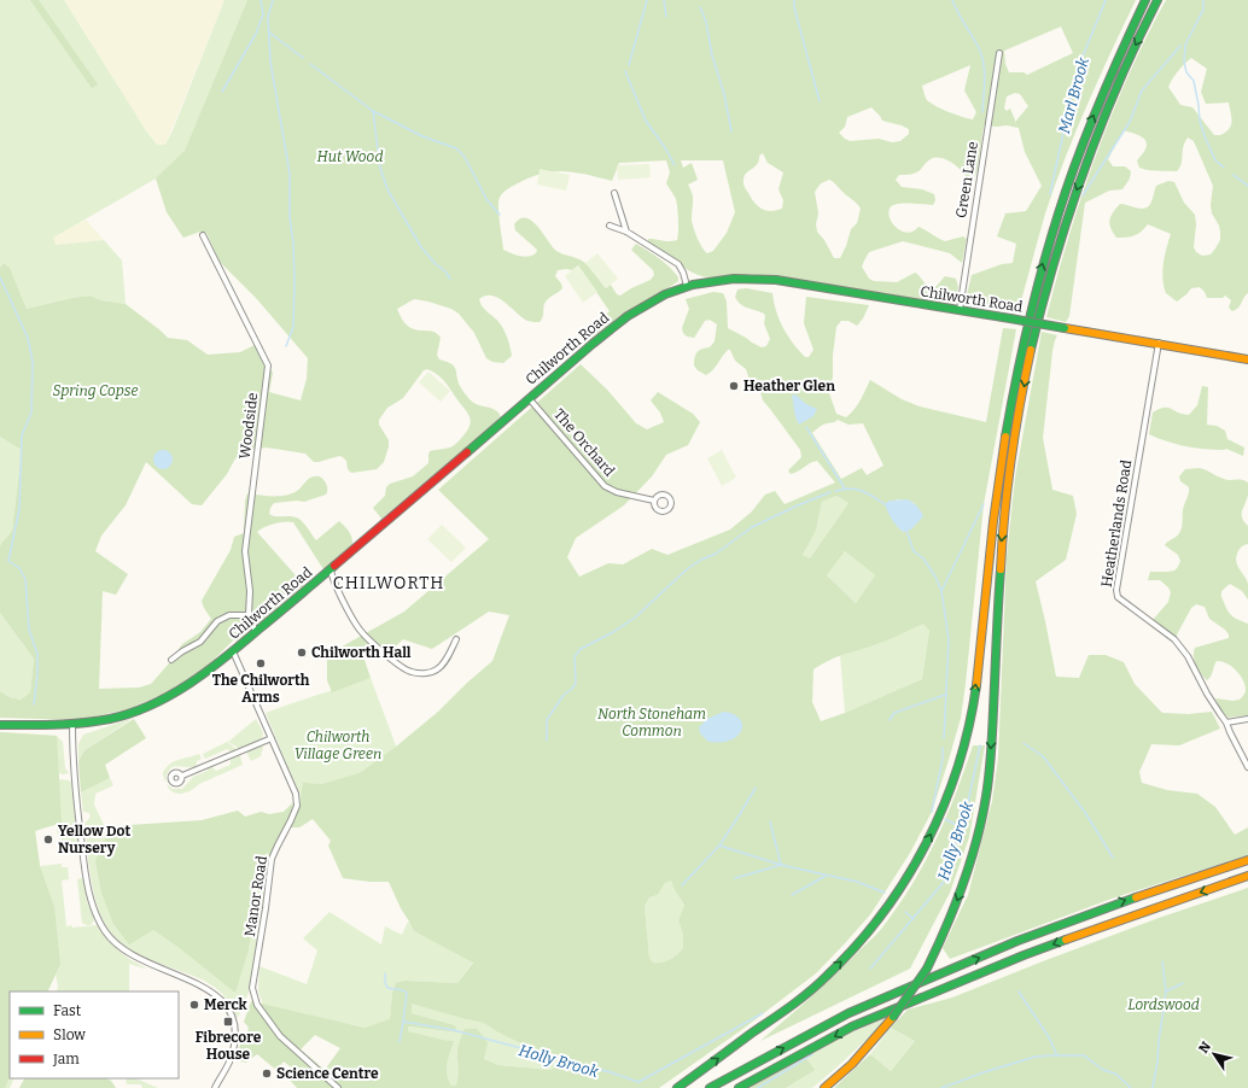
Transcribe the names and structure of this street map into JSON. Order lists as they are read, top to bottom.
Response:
{
  "streets": {
    "main road": ["Chilworth Road"],
    "street": [
      "Green Lane",
      "Woodside",
      "The Orchard",
      "Heatherlands Road",
      "Manor Road"
    ]
  },
  "crossings": [
    ["Green Lane", "Chilworth Road"],
    ["Chilworth Road", "Woodside"],
    ["Chilworth Road", "The Orchard"],
    ["Chilworth Road", "Heatherlands Road"],
    ["Chilworth Road", "Manor Road"]
  ],
  "districts": ["CHILWORTH"],
  "water": ["Marl Brook", "Holly Brook"],
  "parks": [
    "Hut Wood",
    "Spring Copse",
    "North Stoneham Common",
    "Chilworth Village Green",
    "Lordswood"
  ],
  "places": {
    "other": [
      "Heather Glen",
      "Chilworth Hall",
      "The Chilworth Arms",
      "Yellow Dot Nursery",
      "Merck",
      "Science Centre"
    ],
    "transit": ["Fibrecore House"]
  },
  "legend": ["Fast", "Slow", "Jam"],
  "north": "top left"
}
